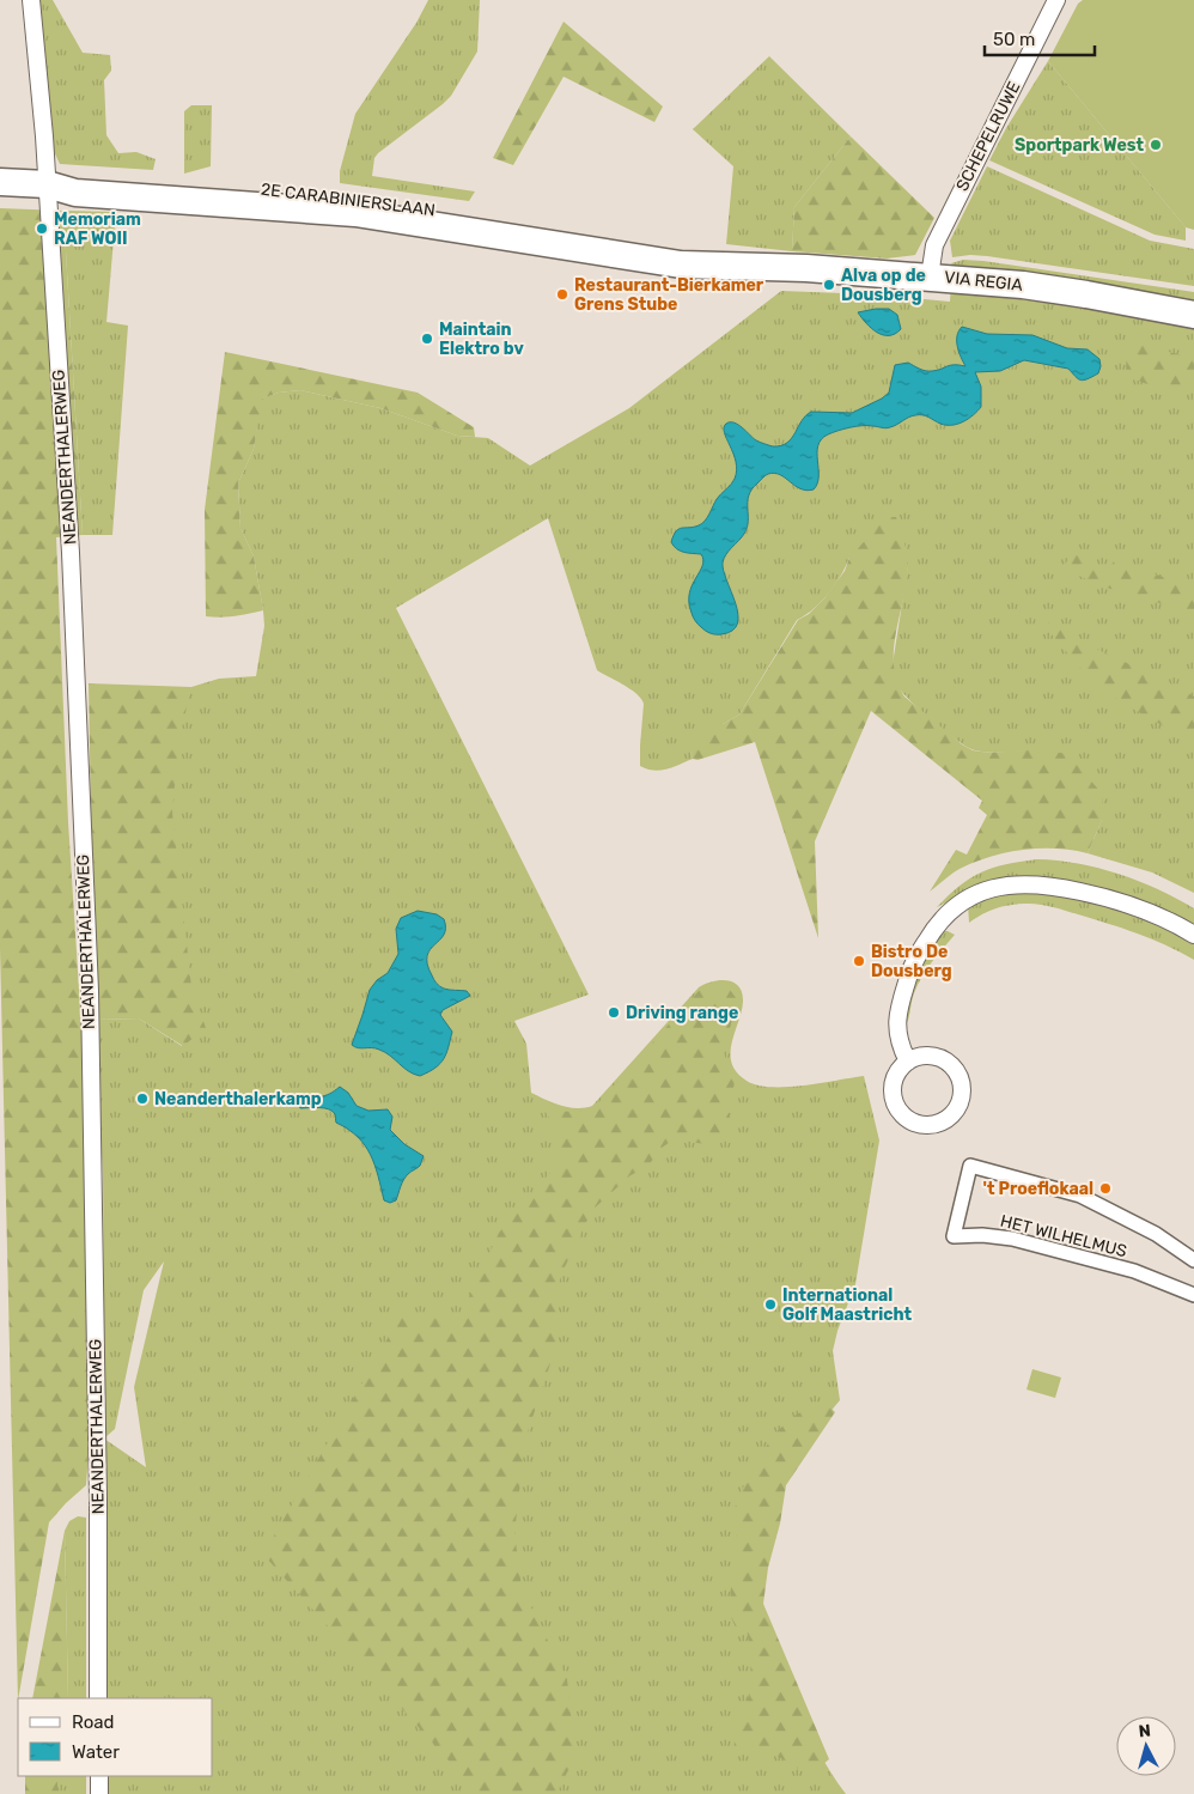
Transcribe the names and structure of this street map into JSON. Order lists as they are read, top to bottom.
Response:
{
  "streets": {
    "main road": ["2E CARABINIERSLAAN", "VIA REGIA"],
    "street": ["SCHEPELRUWE", "NEANDERTHALERWEG", "HET WILHELMUS"]
  },
  "crossings": [
    ["SCHEPELRUWE", "VIA REGIA"],
    ["2E CARABINIERSLAAN", "VIA REGIA"],
    ["2E CARABINIERSLAAN", "NEANDERTHALERWEG"]
  ],
  "places": [
    "Sportpark West",
    "Memoriam RAF WOII",
    "Alva op de Dousberg",
    "Restaurant-Bierkamer Grens Stube",
    "Maintain Elektro bv",
    "Bistro De Dousberg",
    "Driving range",
    "Neanderthalerkamp",
    "'t Proeflokaal",
    "International Golf Maastricht"
  ],
  "legend": ["Road", "Water"],
  "scale_bar": "50 m",
  "north": "top"
}
